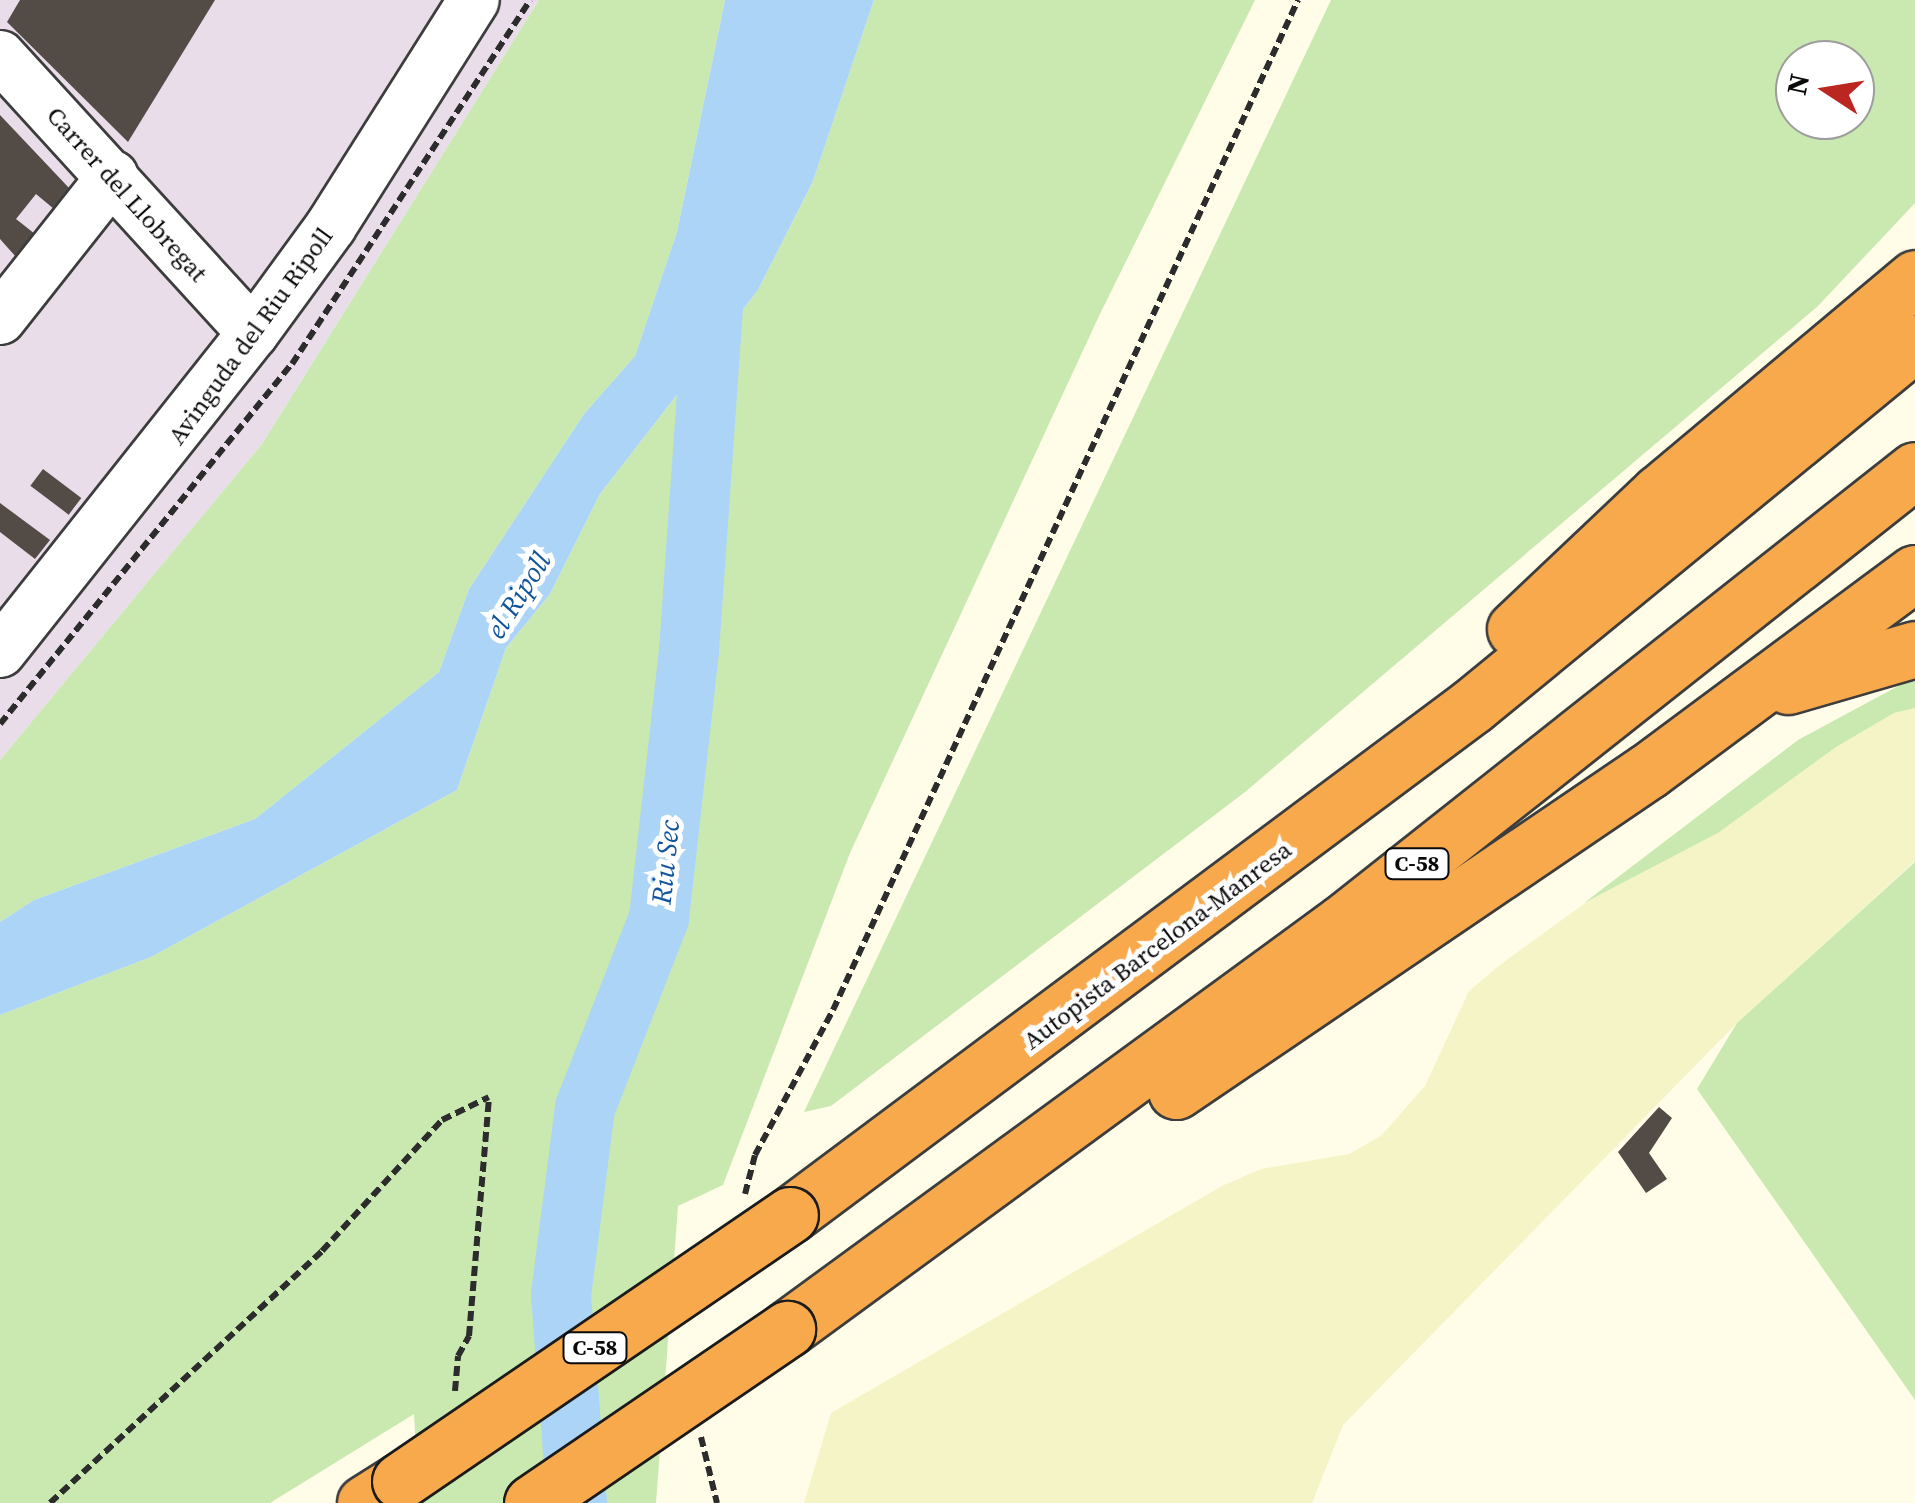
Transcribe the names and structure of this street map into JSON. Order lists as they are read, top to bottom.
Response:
{
  "streets": {
    "highway": ["C-58", "Autopista Barcelona-Manresa"],
    "street": ["Carrer del Llobregat", "Avinguda del Riu Ripoll"]
  },
  "crossings": [
    ["Carrer del Llobregat", "Avinguda del Riu Ripoll"]
  ],
  "water": ["el Ripoll", "Riu Sec"],
  "north": "left"
}
